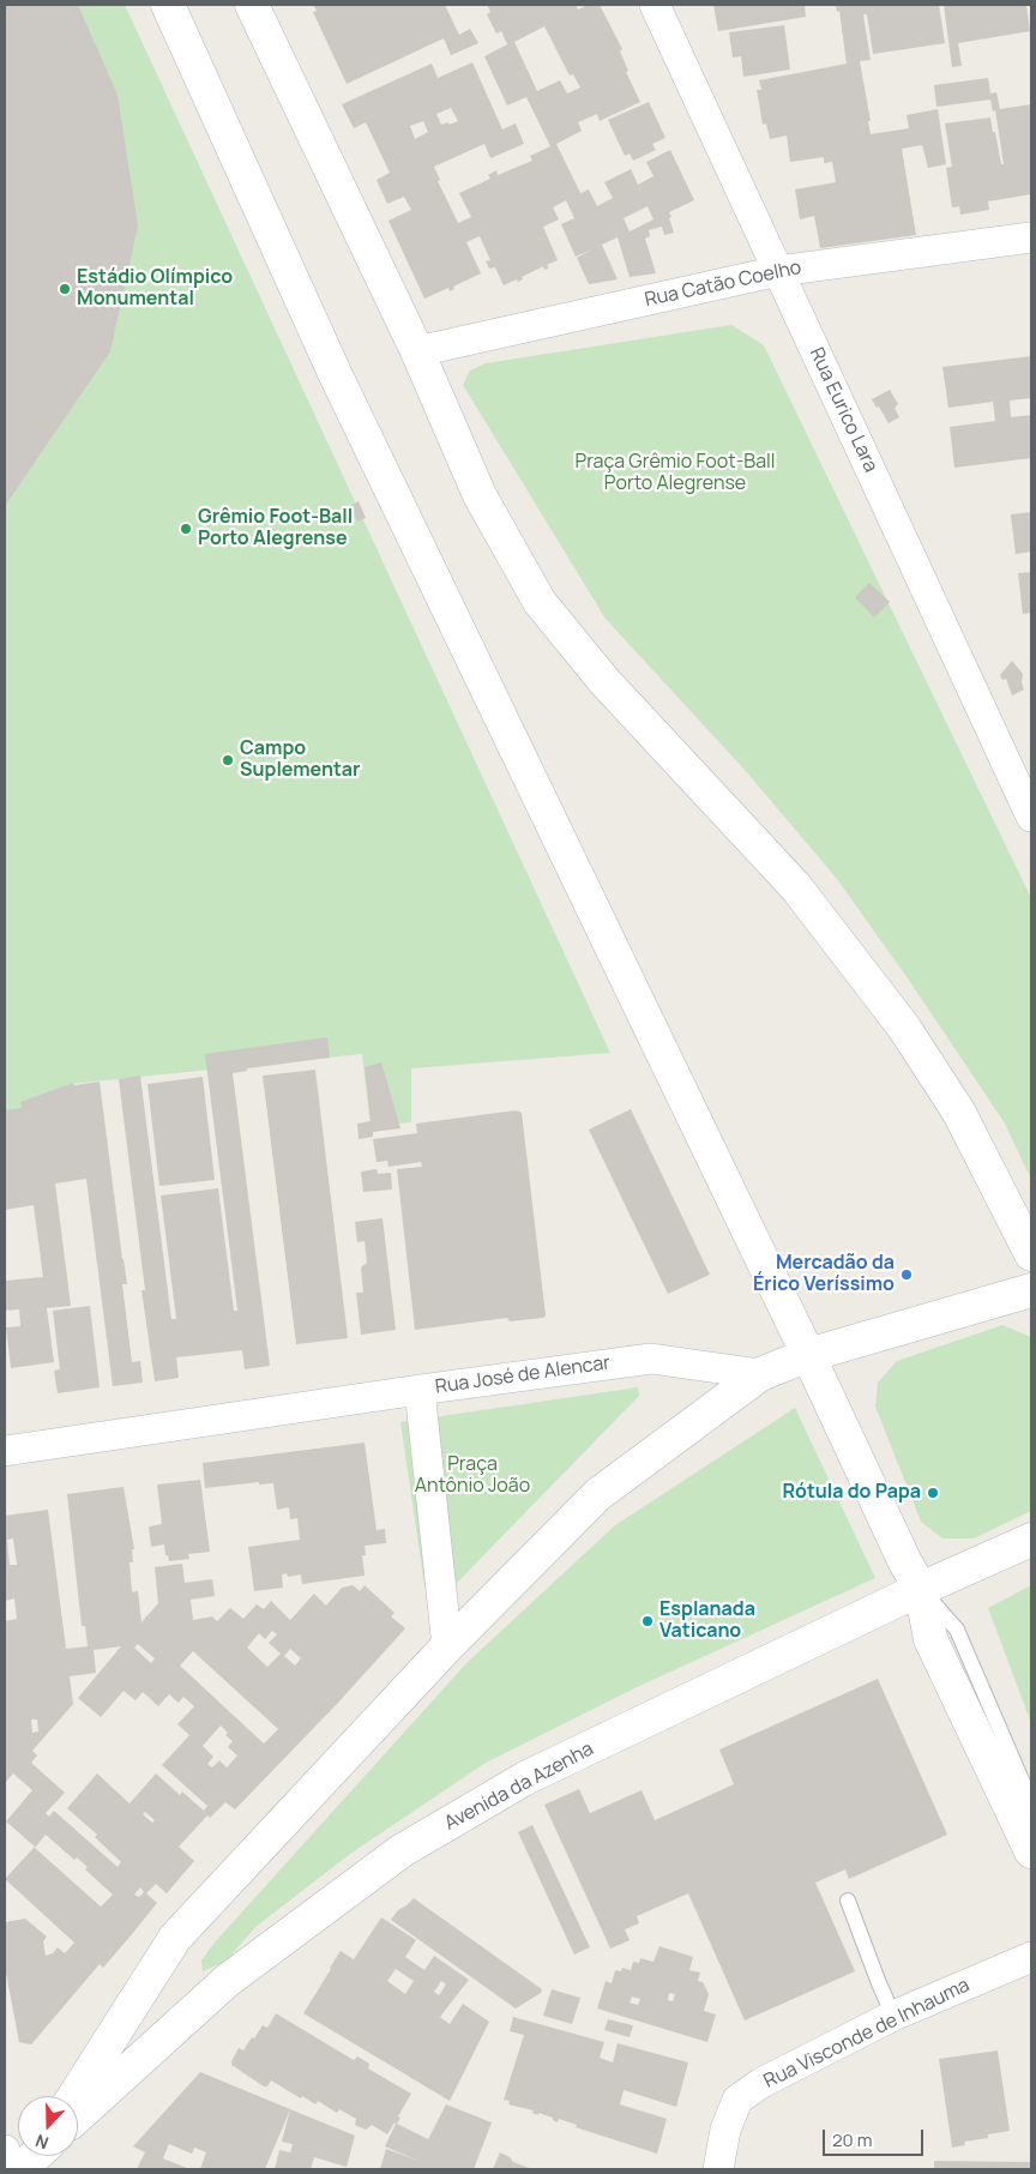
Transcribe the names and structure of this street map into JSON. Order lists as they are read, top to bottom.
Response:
{
  "streets": {
    "main road": ["Avenida da Azenha"],
    "street": [
      "Rua Catão Coelho",
      "Rua Eurico Lara",
      "Rua José de Alencar",
      "Rua Visconde de Inhauma"
    ]
  },
  "crossings": [
    ["Rua Catão Coelho", "Rua Eurico Lara"]
  ],
  "parks": ["Praça Grêmio Foot-Ball Porto Alegrense", "Praça Antônio João"],
  "places": [
    "Estádio Olímpico Monumental",
    "Grêmio Foot-Ball Porto Alegrense",
    "Campo Suplementar",
    "Mercadão da Érico Veríssimo",
    "Rótula do Papa",
    "Esplanada Vaticano"
  ],
  "scale_bar": "20 m",
  "north": "bottom"
}
